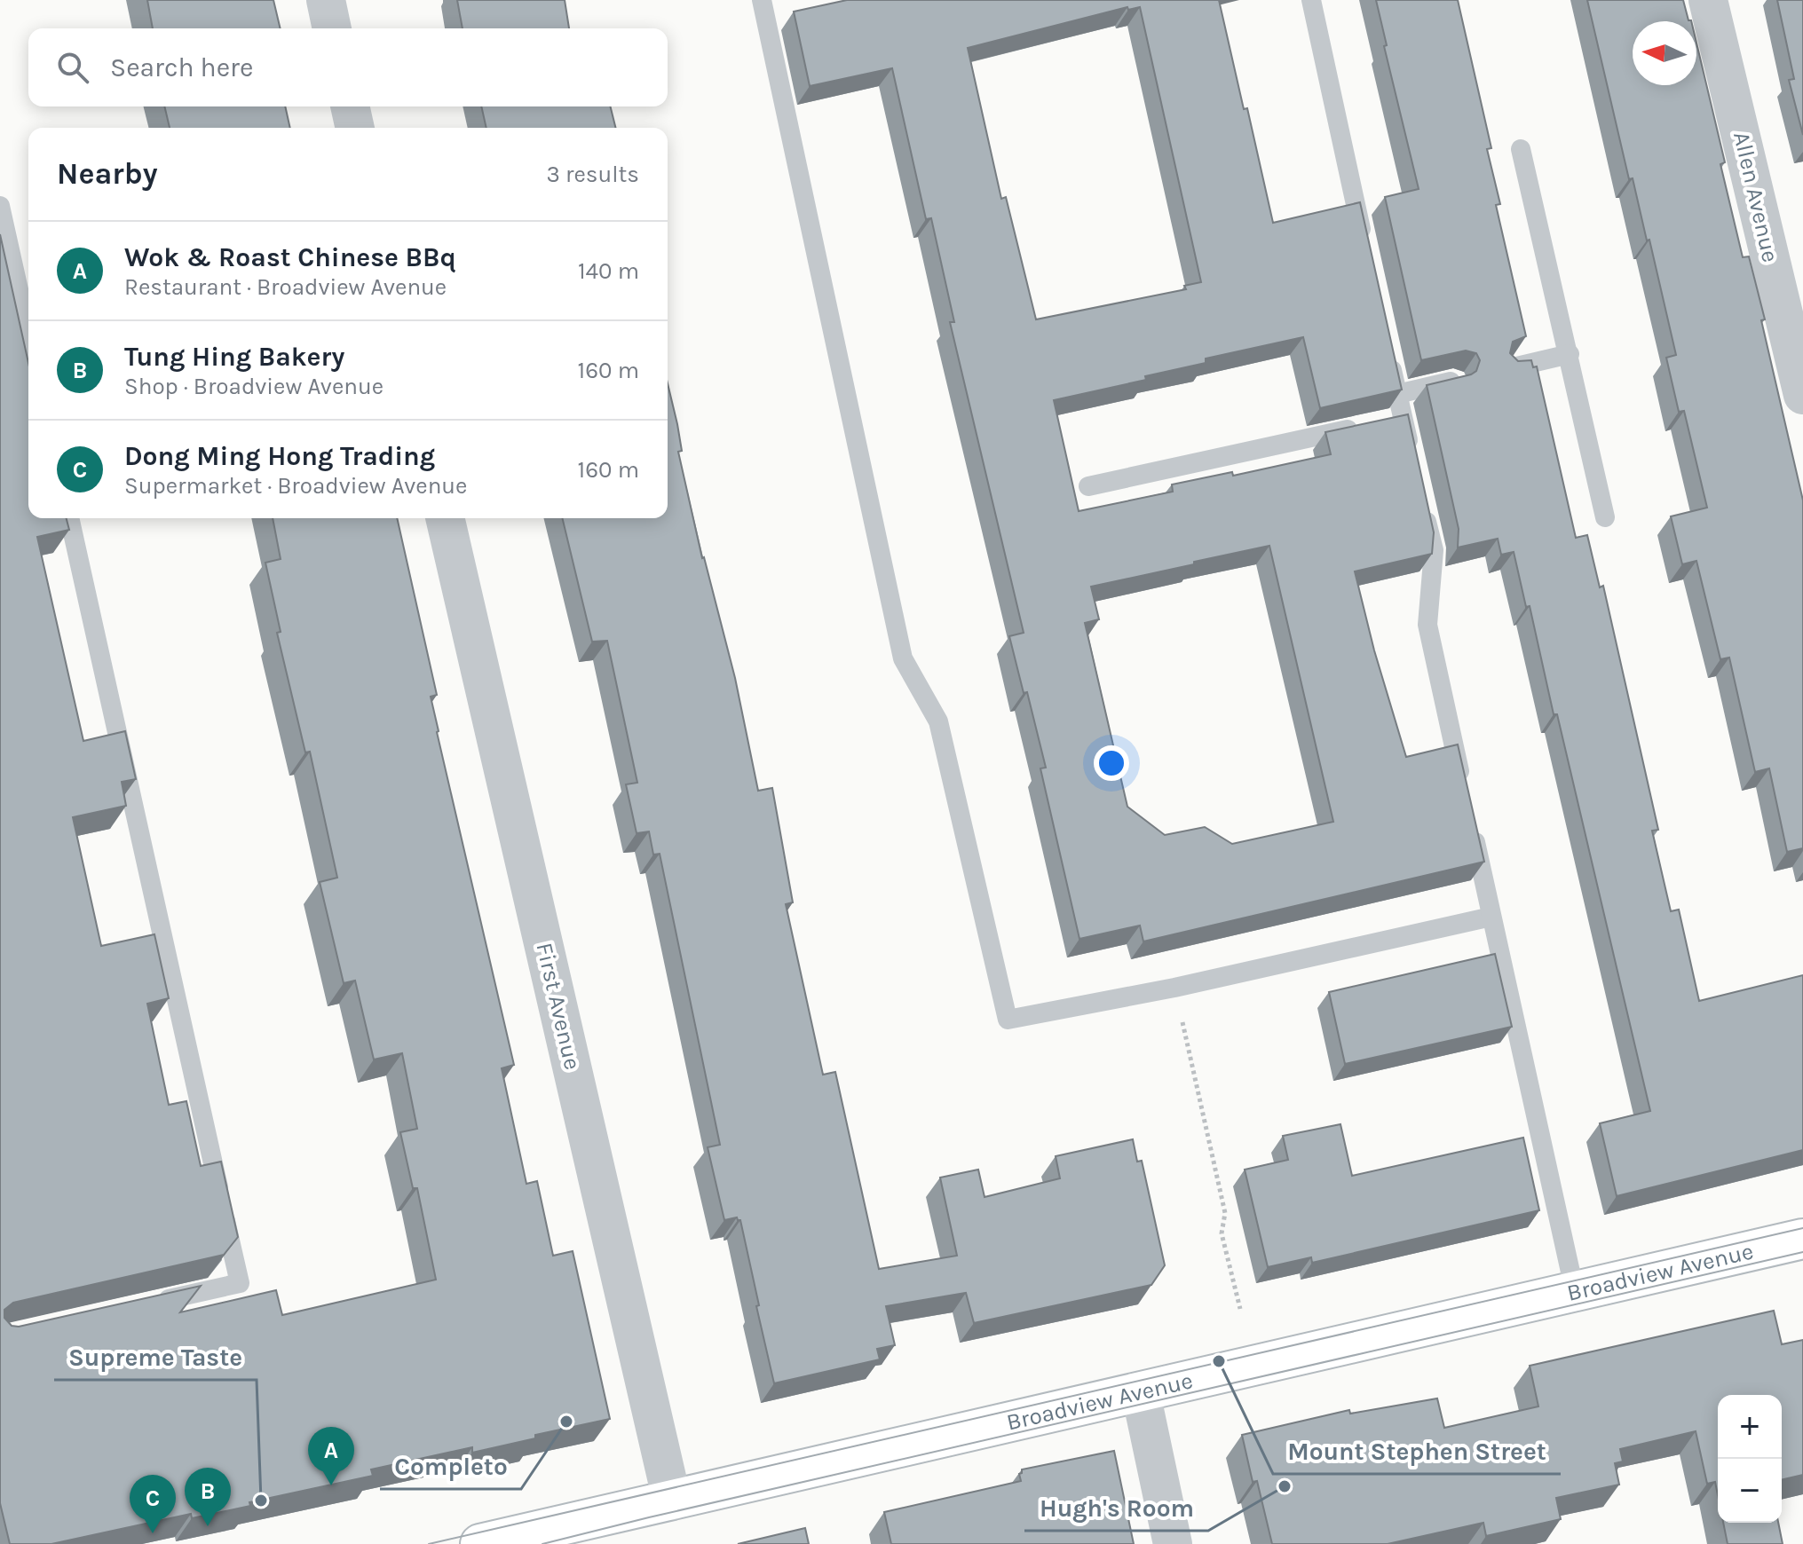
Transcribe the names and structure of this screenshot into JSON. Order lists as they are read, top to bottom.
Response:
{
  "streets": {
    "main road": ["Broadview Avenue"],
    "street": ["Allen Avenue", "First Avenue"]
  },
  "crossings": [
    ["First Avenue", "Broadview Avenue"]
  ],
  "places": [
    "Mount Stephen Street",
    "Completo",
    "Hugh's Room",
    "Supreme Taste"
  ],
  "north": "left",
  "page": {
    "search": "Search here",
    "heading": ["Nearby", "3 results"],
    "list": [
      {
        "mark": "A",
        "name": "Wok & Roast Chinese BBq",
        "note": "Restaurant · Broadview Avenue",
        "value": "140 m"
      },
      {
        "mark": "B",
        "name": "Tung Hing Bakery",
        "note": "Shop · Broadview Avenue",
        "value": "160 m"
      },
      {
        "mark": "C",
        "name": "Dong Ming Hong Trading",
        "note": "Supermarket · Broadview Avenue",
        "value": "160 m"
      }
    ],
    "map_buttons": ["+", "−"],
    "pins": ["A", "B", "C"]
  }
}
